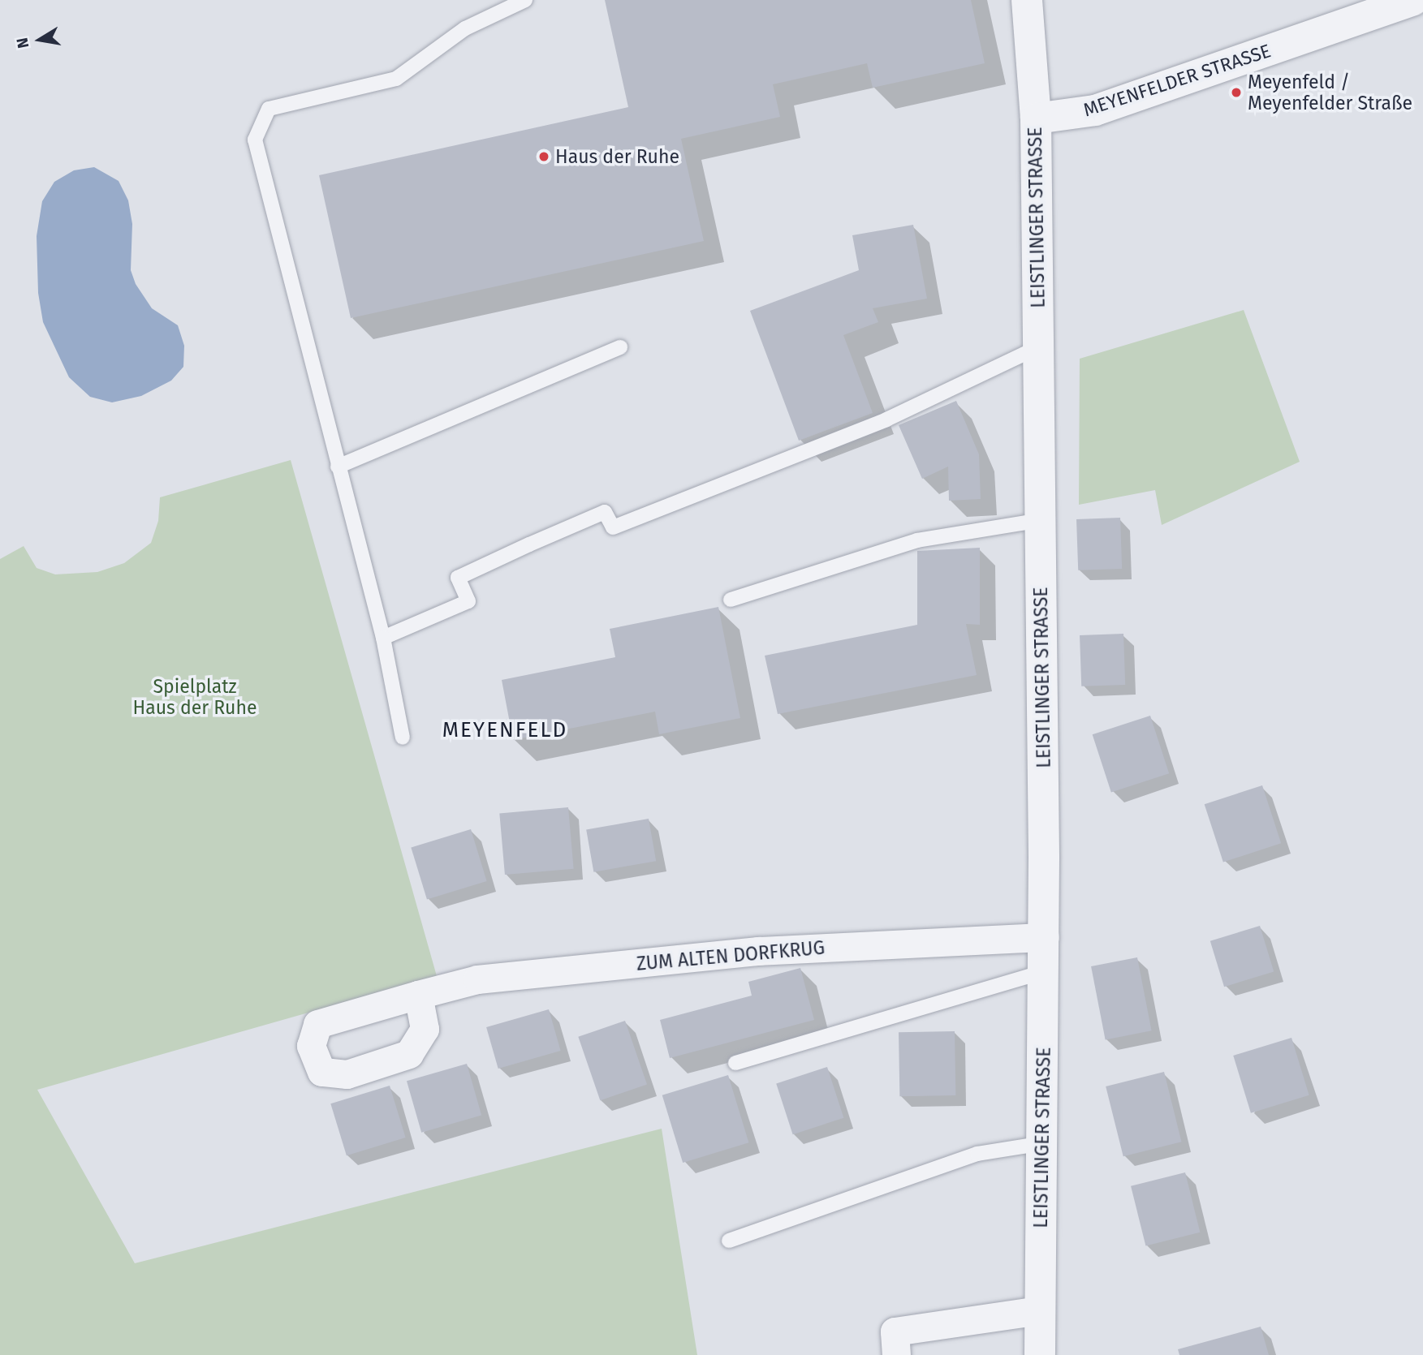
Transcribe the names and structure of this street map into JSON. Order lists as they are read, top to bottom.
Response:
{
  "streets": {
    "street": ["MEYENFELDER STRASSE", "LEISTLINGER STRASSE", "ZUM ALTEN DORFKRUG"]
  },
  "crossings": [
    ["MEYENFELDER STRASSE", "LEISTLINGER STRASSE"],
    ["LEISTLINGER STRASSE", "ZUM ALTEN DORFKRUG"]
  ],
  "districts": ["MEYENFELD"],
  "parks": ["Spielplatz Haus der Ruhe"],
  "places": ["Meyenfeld / Meyenfelder Straße", "Haus der Ruhe"],
  "north": "left"
}
